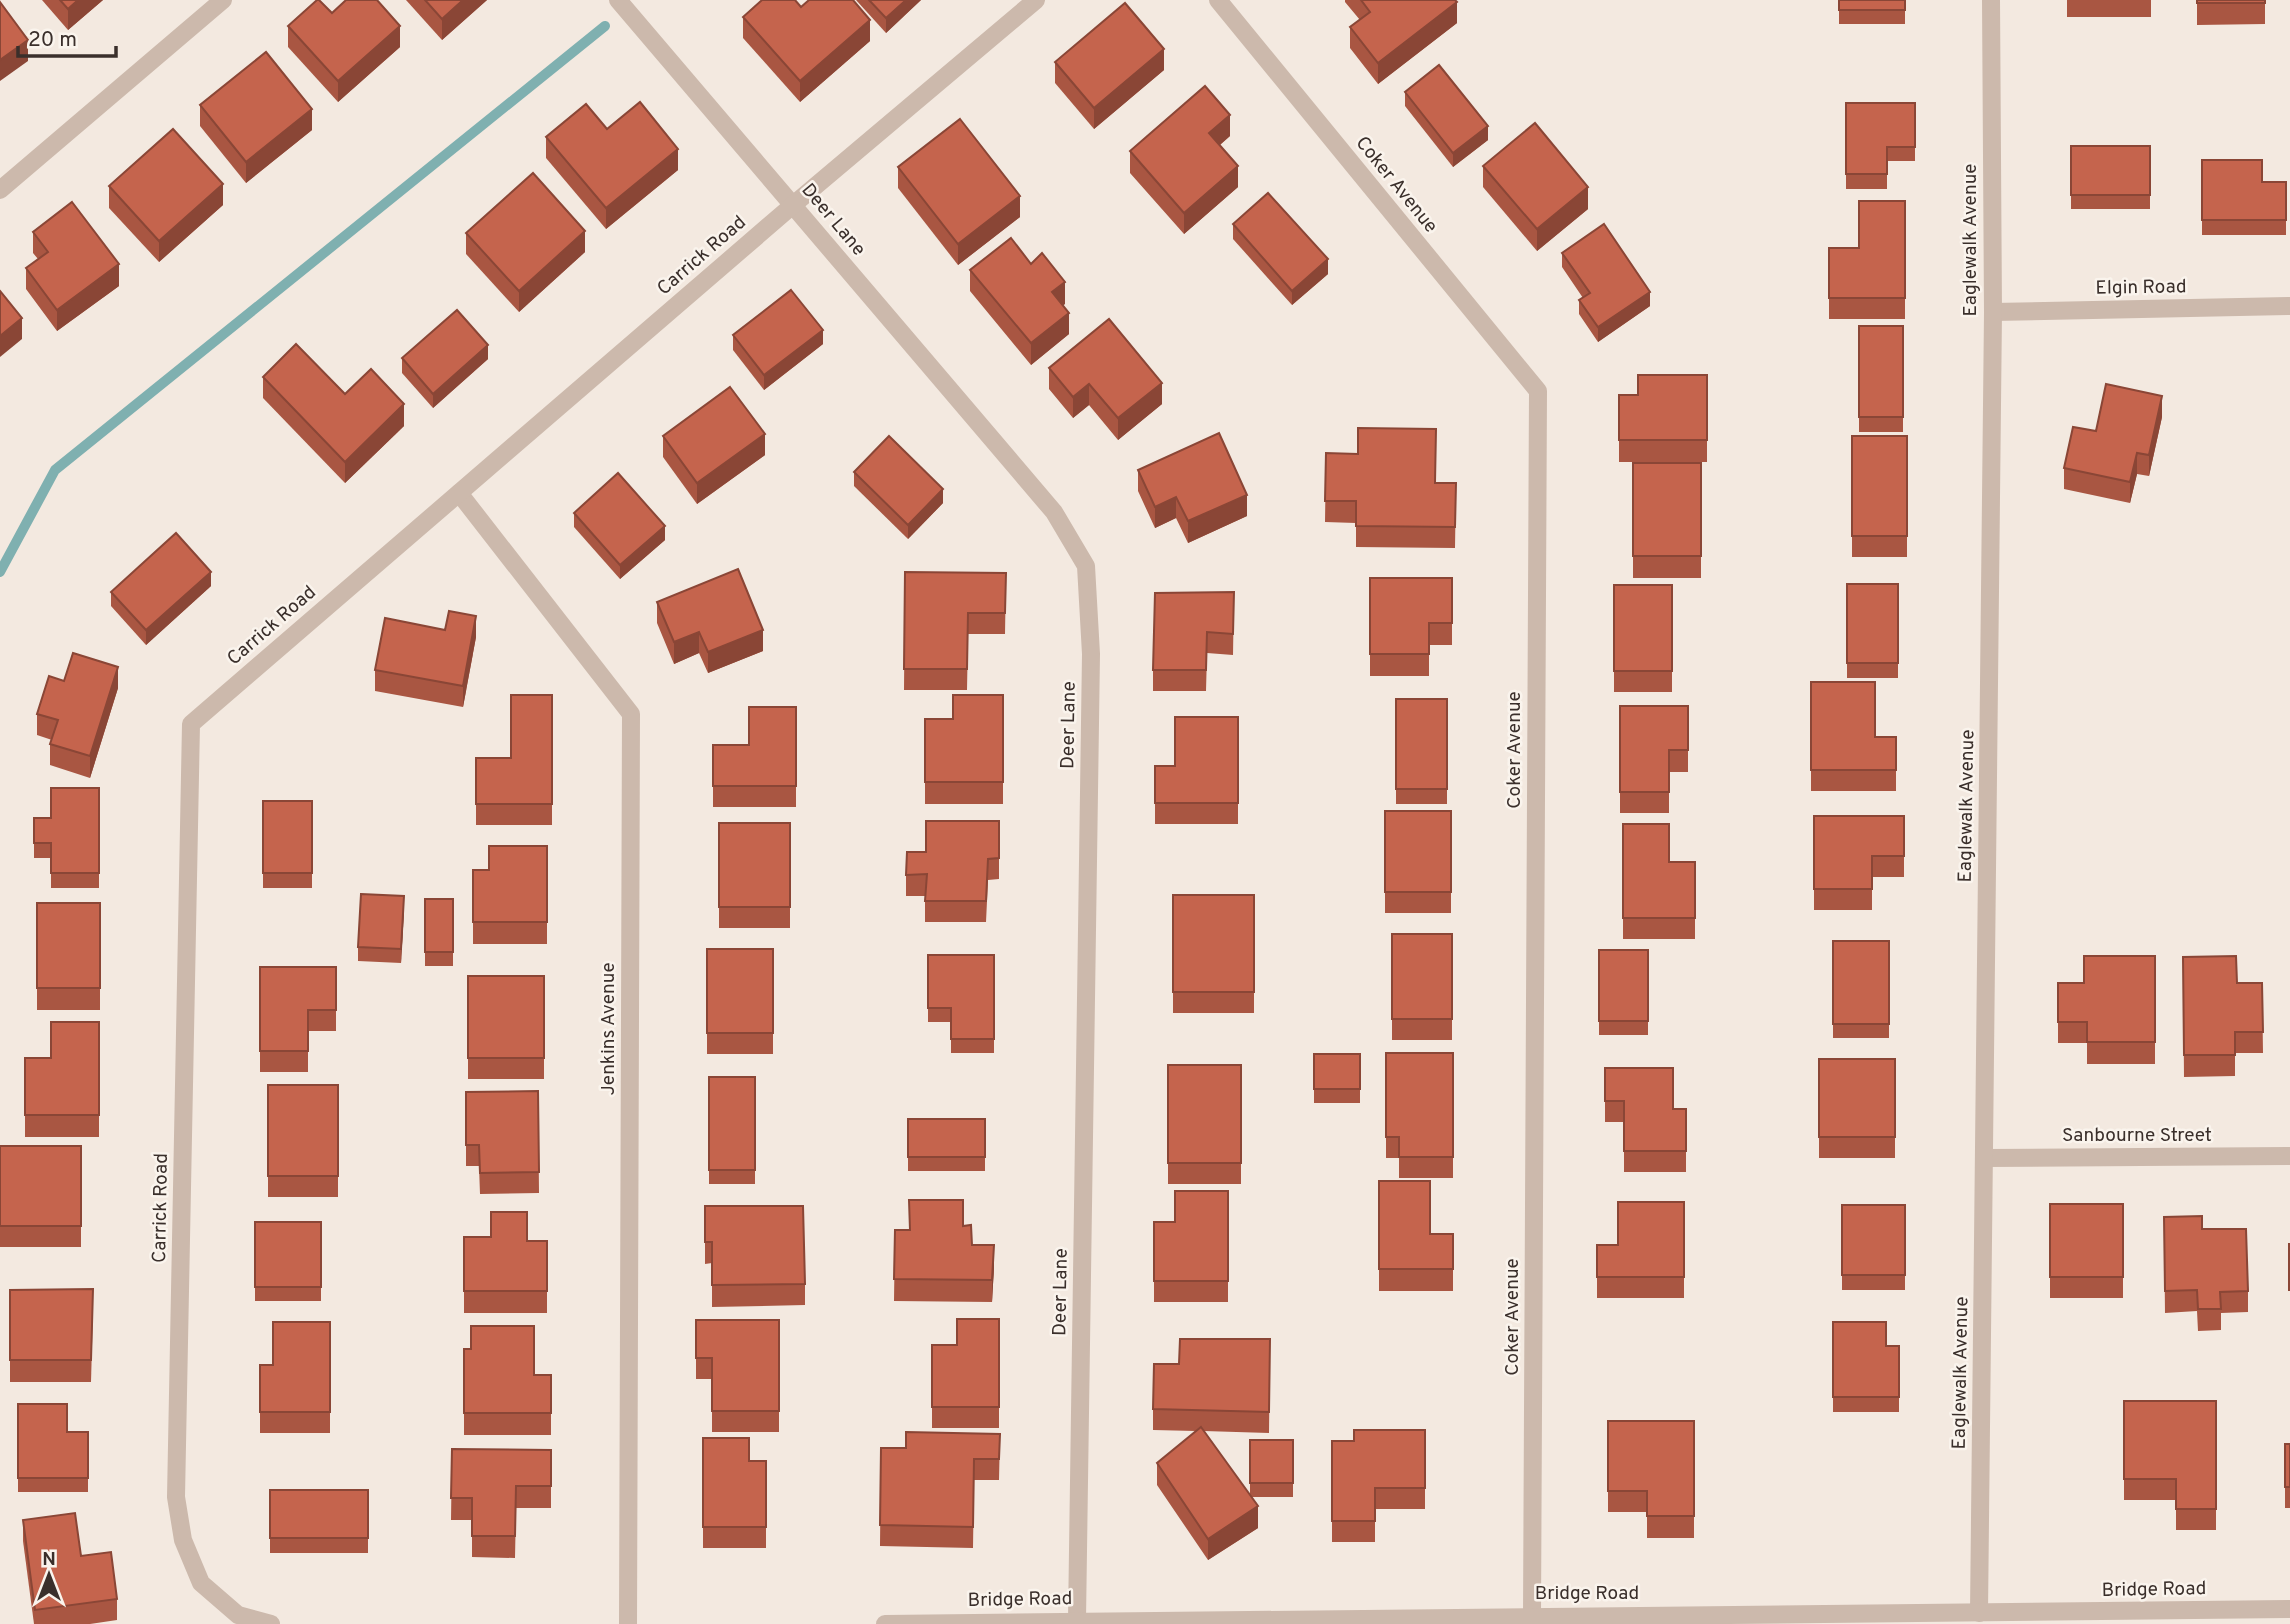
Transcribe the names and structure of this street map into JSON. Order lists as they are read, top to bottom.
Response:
{
  "streets": {
    "street": [
      "Coker Avenue",
      "Deer Lane",
      "Eaglewalk Avenue",
      "Carrick Road",
      "Elgin Road",
      "Jenkins Avenue",
      "Sanbourne Street",
      "Bridge Road"
    ]
  },
  "crossings": [
    ["Coker Avenue", "Bridge Road"],
    ["Deer Lane", "Carrick Road"],
    ["Deer Lane", "Bridge Road"],
    ["Eaglewalk Avenue", "Elgin Road"],
    ["Eaglewalk Avenue", "Sanbourne Street"],
    ["Eaglewalk Avenue", "Bridge Road"],
    ["Carrick Road", "Jenkins Avenue"]
  ],
  "scale_bar": "20 m",
  "north": "top"
}
